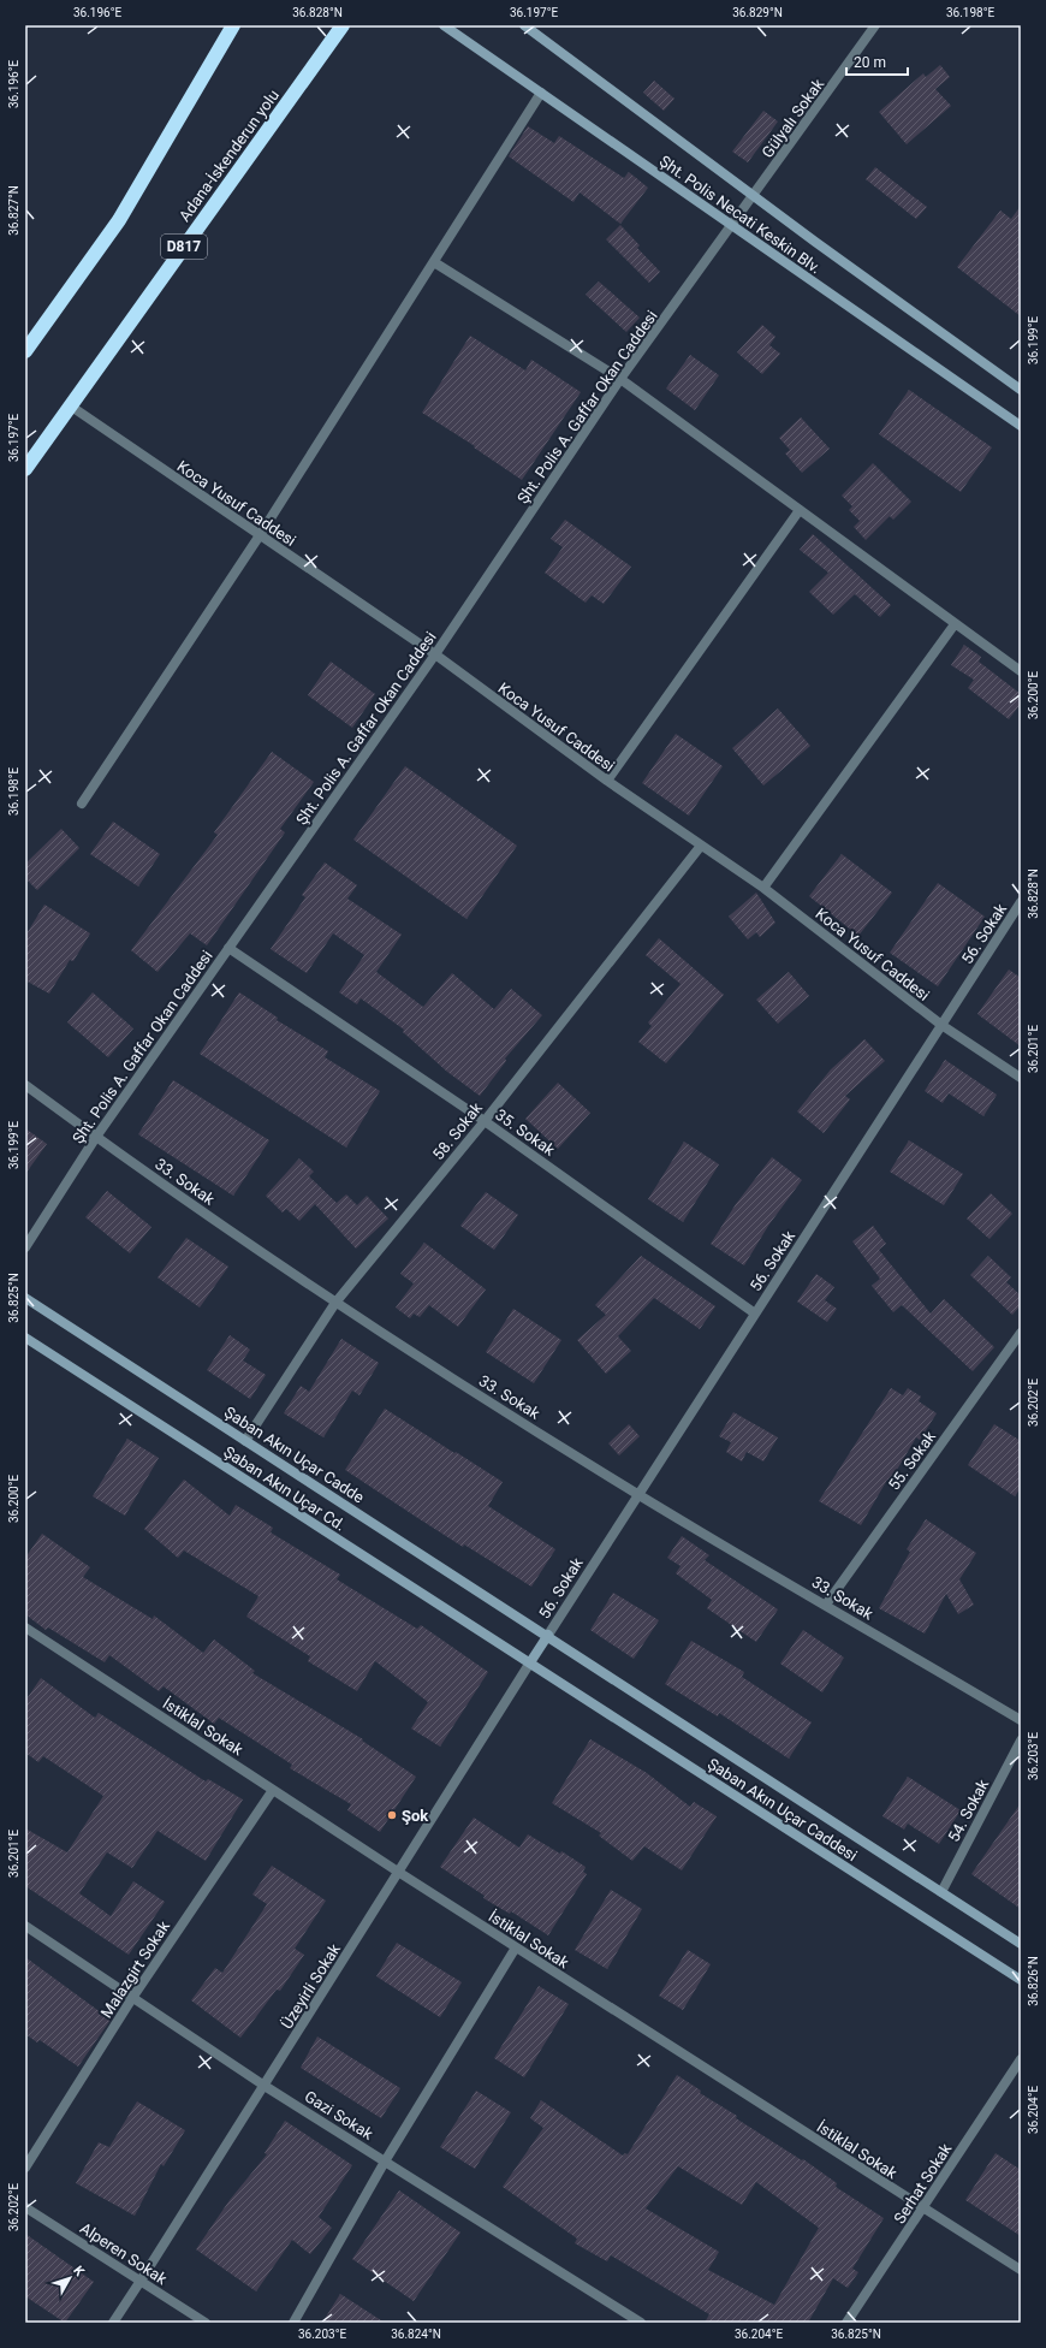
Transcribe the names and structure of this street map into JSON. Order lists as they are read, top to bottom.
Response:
{
  "streets": {
    "highway": ["Adana-İskenderun yolu", "D817"],
    "main road": [
      "Şht. Polis Necati Keskin Blv.",
      "Şaban Akın Uçar Cadde",
      "Şaban Akın Uçar Cd.",
      "Şaban Akın Uçar Caddesi"
    ],
    "street": [
      "Gülyalı Sokak",
      "Şht. Polis A. Gaffar Okan Caddesi",
      "Koca Yusuf Caddesi",
      "56. Sokak",
      "58. Sokak",
      "35. Sokak",
      "33. Sokak",
      "55. Sokak",
      "İstiklal Sokak",
      "54. Sokak",
      "Malazgirt Sokak",
      "Üzeyirli Sokak",
      "Gazi Sokak",
      "Serhat Sokak",
      "Alperen Sokak"
    ]
  },
  "crossings": [
    ["Gülyalı Sokak", "Şht. Polis Necati Keskin Blv."],
    ["Gülyalı Sokak", "Şht. Polis A. Gaffar Okan Caddesi"],
    ["Adana-İskenderun yolu", "Koca Yusuf Caddesi"],
    ["Şht. Polis Necati Keskin Blv.", "Şht. Polis A. Gaffar Okan Caddesi"],
    ["Şht. Polis A. Gaffar Okan Caddesi", "Koca Yusuf Caddesi"],
    ["Şht. Polis A. Gaffar Okan Caddesi", "35. Sokak"],
    ["Şht. Polis A. Gaffar Okan Caddesi", "33. Sokak"],
    ["Koca Yusuf Caddesi", "56. Sokak"],
    ["Koca Yusuf Caddesi", "58. Sokak"],
    ["56. Sokak", "35. Sokak"],
    ["56. Sokak", "33. Sokak"],
    ["56. Sokak", "Şaban Akın Uçar Cadde"],
    ["56. Sokak", "Şaban Akın Uçar Caddesi"],
    ["58. Sokak", "35. Sokak"],
    ["58. Sokak", "33. Sokak"],
    ["58. Sokak", "Şaban Akın Uçar Cadde"],
    ["33. Sokak", "55. Sokak"],
    ["Şaban Akın Uçar Cadde", "Şaban Akın Uçar Caddesi"],
    ["Şaban Akın Uçar Cd.", "Şaban Akın Uçar Caddesi"],
    ["Şaban Akın Uçar Cd.", "Üzeyirli Sokak"],
    ["İstiklal Sokak", "Malazgirt Sokak"],
    ["İstiklal Sokak", "Üzeyirli Sokak"],
    ["İstiklal Sokak", "Serhat Sokak"],
    ["Şaban Akın Uçar Caddesi", "54. Sokak"],
    ["Şaban Akın Uçar Caddesi", "Üzeyirli Sokak"],
    ["Malazgirt Sokak", "Gazi Sokak"],
    ["Üzeyirli Sokak", "Gazi Sokak"],
    ["Üzeyirli Sokak", "Alperen Sokak"]
  ],
  "places": ["Şok"],
  "scale_bar": "20 m",
  "north": "top right",
  "coordinates": [
    "36.196°E",
    "36.828°N",
    "36.197°E",
    "36.829°N",
    "36.198°E",
    "36.827°N",
    "36.199°E",
    "36.200°E",
    "36.201°E",
    "36.825°N",
    "36.202°E",
    "36.203°E",
    "36.826°N",
    "36.204°E",
    "36.824°N"
  ]
}
